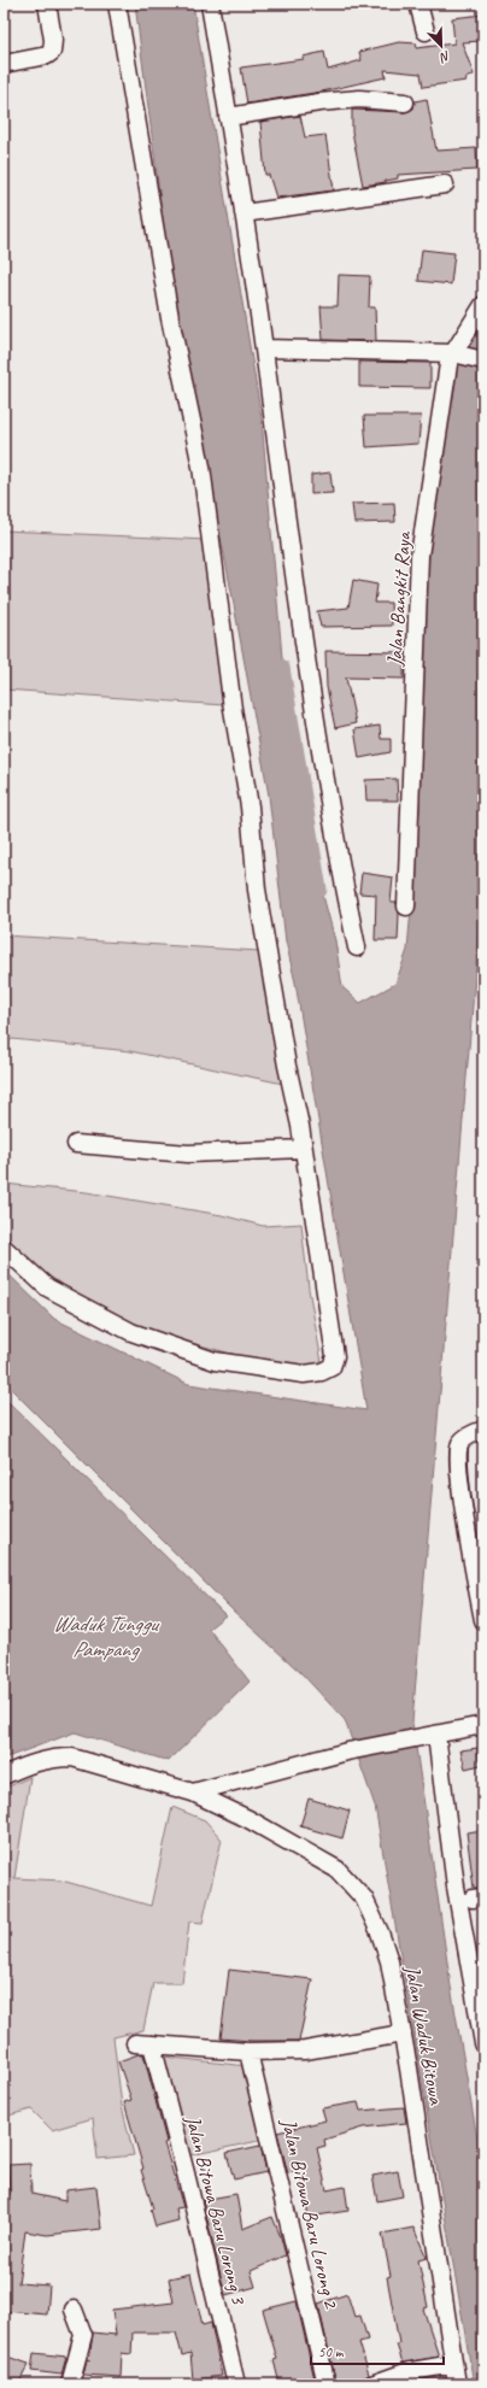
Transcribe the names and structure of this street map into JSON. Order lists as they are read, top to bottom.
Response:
{
  "streets": {
    "street": [
      "Jalan Bangkit Raya",
      "Jalan Waduk Bitowa",
      "Jalan Bitowa Baru Lorong 3",
      "Jalan Bitowa Baru Lorong 2"
    ]
  },
  "crossings": [
    ["Jalan Bitowa Baru Lorong 3", "Jalan Bitowa Baru Lorong 2"]
  ],
  "water": ["Waduk Tunggu Pampang"],
  "scale_bar": "50 m",
  "north": "bottom right"
}
